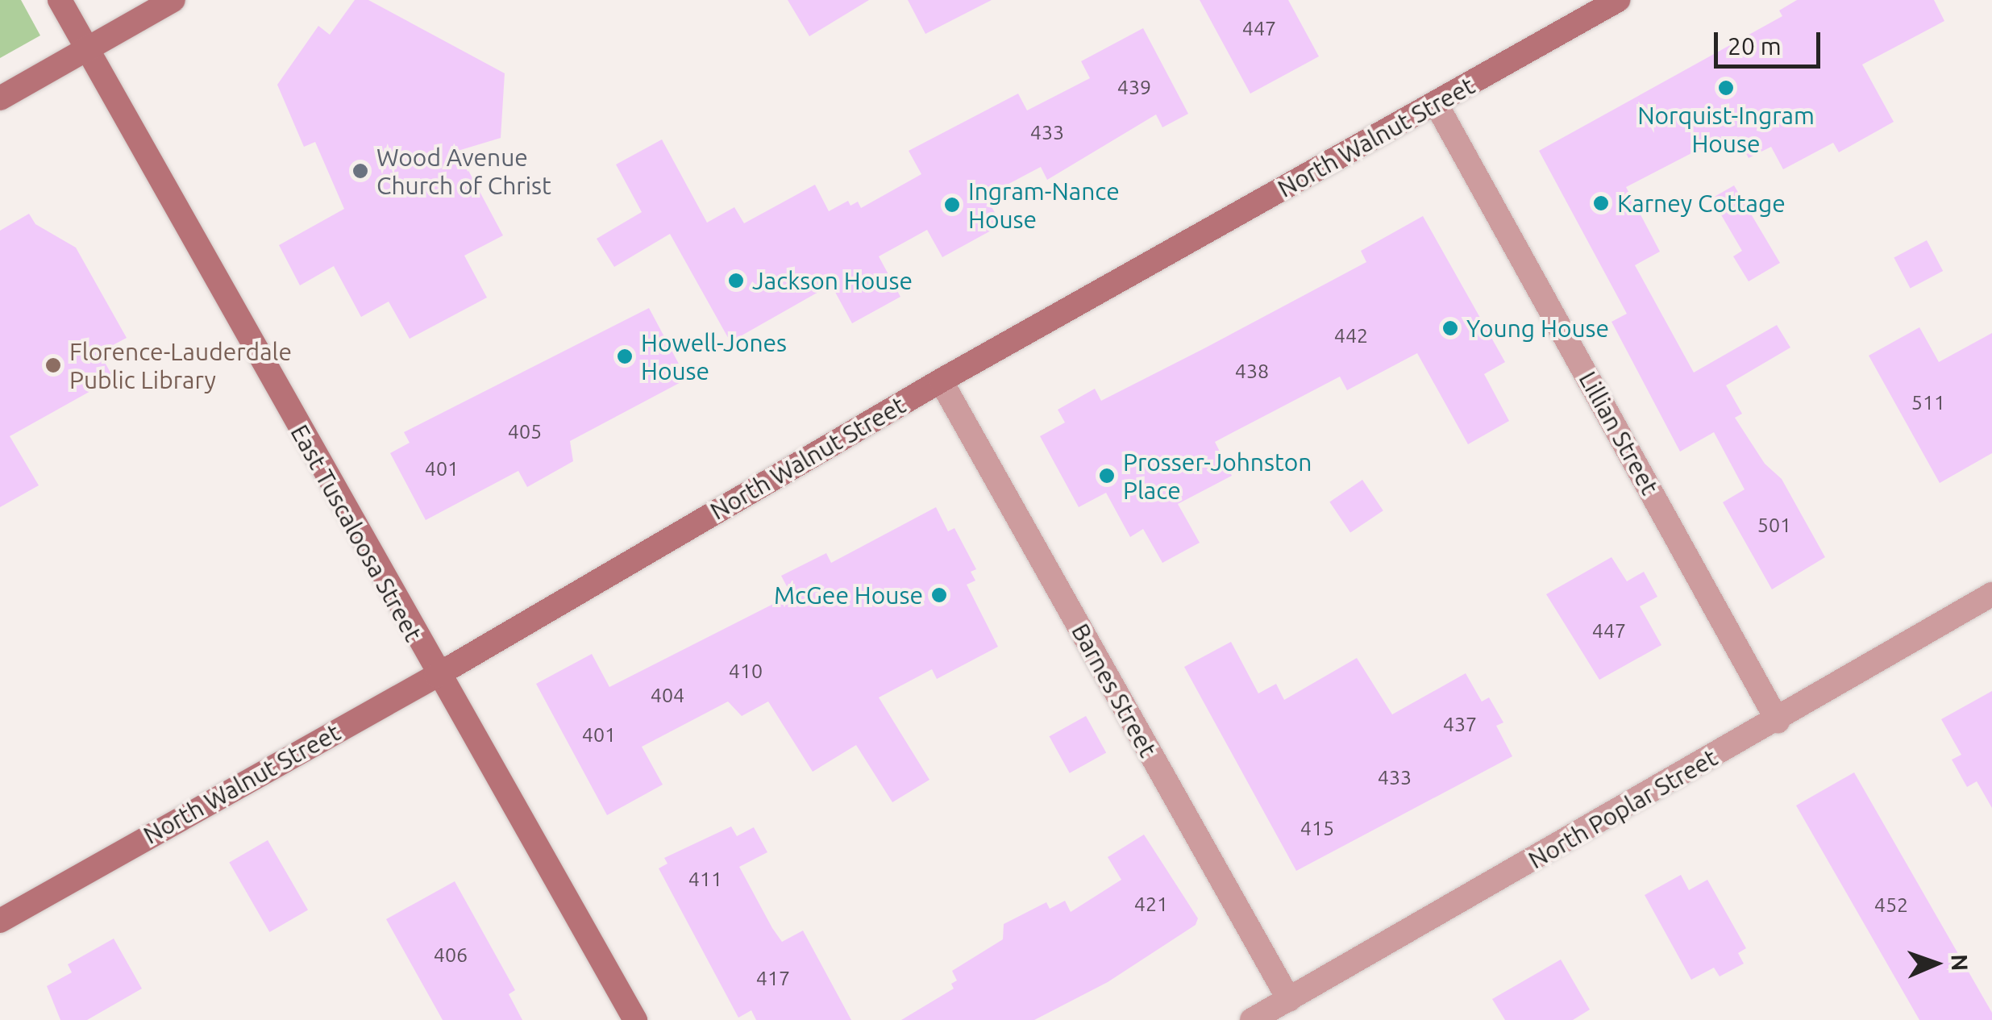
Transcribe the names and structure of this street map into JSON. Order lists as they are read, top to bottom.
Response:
{
  "streets": {
    "street": [
      "North Walnut Street",
      "Lillian Street",
      "East Tuscaloosa Street",
      "Barnes Street",
      "North Poplar Street"
    ]
  },
  "crossings": [
    ["North Walnut Street", "Lillian Street"],
    ["North Walnut Street", "East Tuscaloosa Street"],
    ["North Walnut Street", "Barnes Street"],
    ["Lillian Street", "North Poplar Street"],
    ["Barnes Street", "North Poplar Street"]
  ],
  "places": [
    "Norquist-Ingram House",
    "Wood Avenue Church of Christ",
    "Karney Cottage",
    "Ingram-Nance House",
    "Jackson House",
    "Young House",
    "Howell-Jones House",
    "Florence-Lauderdale Public Library",
    "Prosser-Johnston Place",
    "McGee House"
  ],
  "house_numbers": [
    "447",
    "439",
    "433",
    "442",
    "438",
    "511",
    "405",
    "401",
    "501",
    "447",
    "410",
    "404",
    "437",
    "401",
    "433",
    "415",
    "411",
    "421",
    "452",
    "406",
    "417"
  ],
  "scale_bar": "20 m",
  "north": "right"
}
